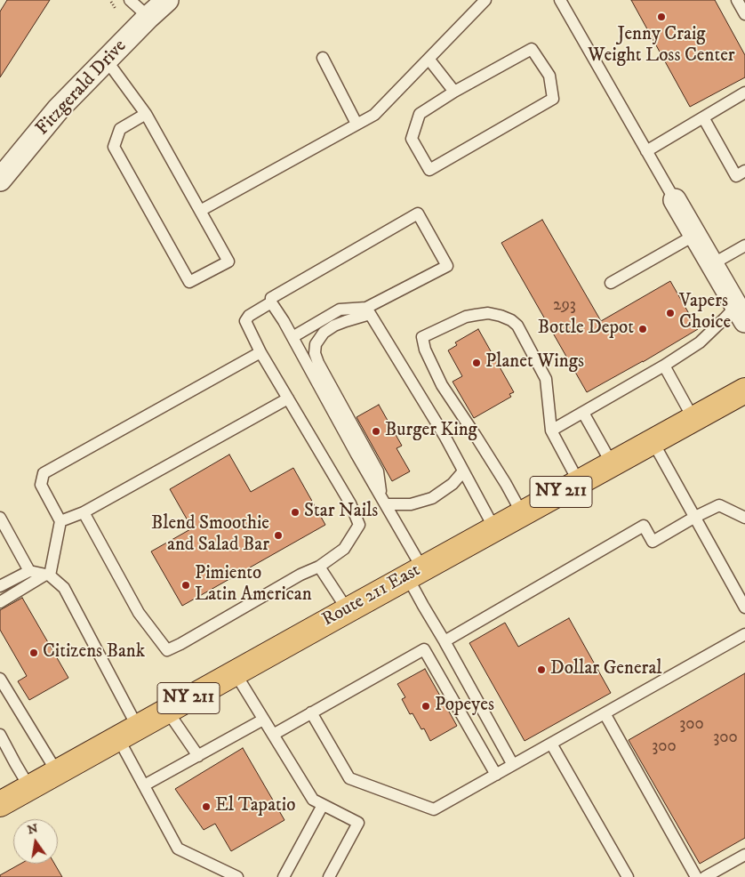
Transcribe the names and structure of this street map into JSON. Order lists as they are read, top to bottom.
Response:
{
  "streets": {
    "main road": ["NY 211", "Route 211 East"],
    "street": ["Fitzgerald Drive"]
  },
  "places": [
    "Jenny Craig Weight Loss Center",
    "Vapers Choice",
    "Bottle Depot",
    "Planet Wings",
    "Burger King",
    "Star Nails",
    "Blend Smoothie and Salad Bar",
    "Pimiento Latin American",
    "Citizens Bank",
    "Dollar General",
    "Popeyes",
    "El Tapatio"
  ],
  "house_numbers": [
    "293",
    "300",
    "300",
    "300"
  ],
  "north": "top"
}
